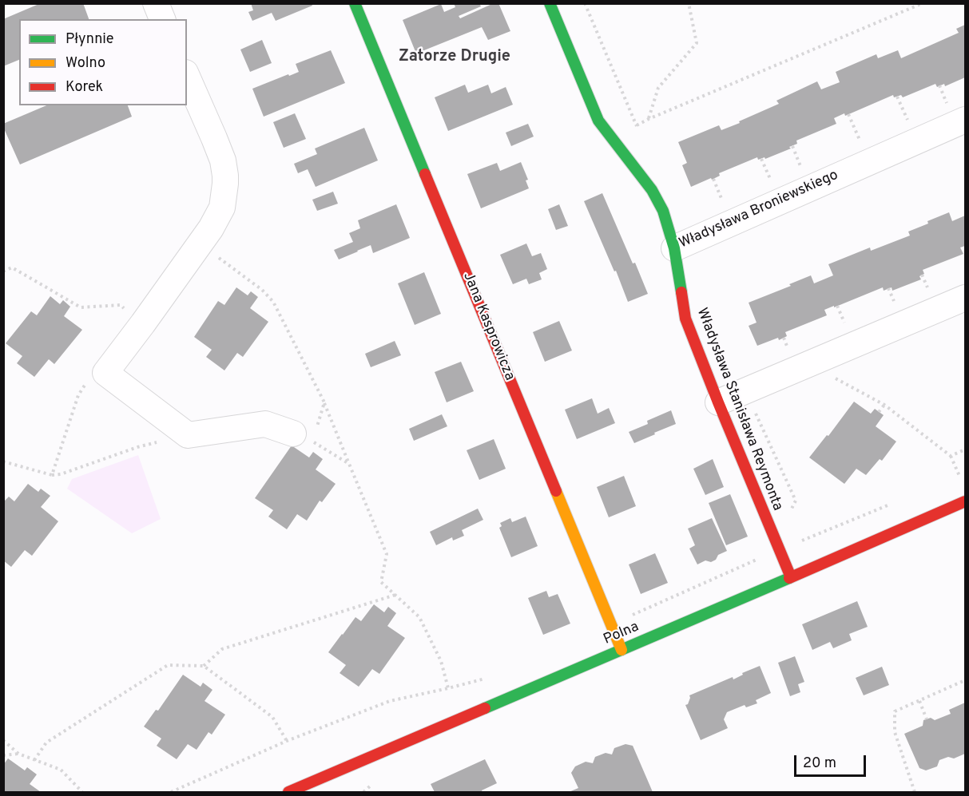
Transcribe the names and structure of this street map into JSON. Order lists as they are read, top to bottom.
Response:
{
  "streets": {
    "street": [
      "Władysława Broniewskiego",
      "Jana Kasprowicza",
      "Władysława Stanisława Reymonta",
      "Polna"
    ]
  },
  "crossings": [
    ["Władysława Broniewskiego", "Władysława Stanisława Reymonta"],
    ["Jana Kasprowicza", "Polna"],
    ["Władysława Stanisława Reymonta", "Polna"]
  ],
  "districts": ["Zatorze Drugie"],
  "legend": ["Płynnie", "Wolno", "Korek"],
  "scale_bar": "20 m"
}
